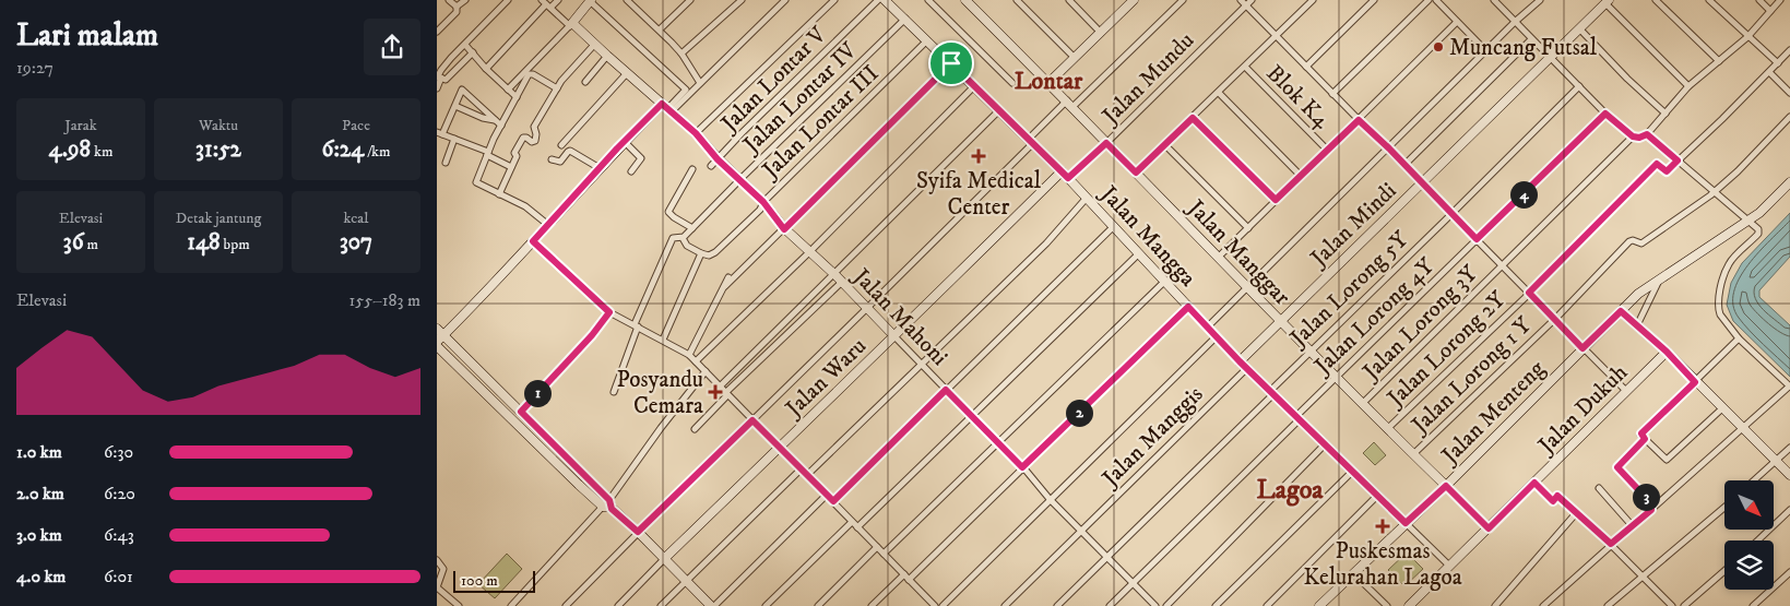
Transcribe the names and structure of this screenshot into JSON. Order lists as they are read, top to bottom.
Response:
{
  "streets": {
    "street": [
      "Jalan Mundu",
      "Jalan Lontar V",
      "Blok K4",
      "Jalan Lontar IV",
      "Jalan Lontar III",
      "Jalan Mindi",
      "Jalan Mangga",
      "Jalan Manggar",
      "Jalan Lorong 5Y",
      "Jalan Lorong 4Y",
      "Jalan Mahoni",
      "Jalan Lorong 3Y",
      "Jalan Lorong 2Y",
      "Jalan Lorong 1 Y",
      "Jalan Waru",
      "Jalan Dukuh",
      "Jalan Menteng",
      "Jalan Manggis"
    ]
  },
  "crossings": [
    ["Jalan Mundu", "Jalan Mangga"],
    ["Jalan Mundu", "Jalan Manggar"],
    ["Jalan Lontar V", "Jalan Mahoni"],
    ["Jalan Lontar IV", "Jalan Mangga"],
    ["Jalan Lontar IV", "Jalan Mahoni"],
    ["Jalan Lontar III", "Jalan Mangga"],
    ["Jalan Lontar III", "Jalan Mahoni"],
    ["Jalan Mindi", "Jalan Mangga"],
    ["Jalan Mindi", "Jalan Manggar"],
    ["Jalan Mindi", "Jalan Manggis"],
    ["Jalan Mangga", "Jalan Lorong 5Y"],
    ["Jalan Mangga", "Jalan Lorong 4Y"],
    ["Jalan Mangga", "Jalan Waru"],
    ["Jalan Mangga", "Jalan Menteng"],
    ["Jalan Mangga", "Jalan Manggis"],
    ["Jalan Manggar", "Jalan Lorong 5Y"],
    ["Jalan Manggar", "Jalan Lorong 4Y"],
    ["Jalan Manggar", "Jalan Lorong 3Y"],
    ["Jalan Manggar", "Jalan Lorong 2Y"],
    ["Jalan Manggar", "Jalan Lorong 1 Y"],
    ["Jalan Manggar", "Jalan Dukuh"],
    ["Jalan Manggar", "Jalan Menteng"],
    ["Jalan Lorong 5Y", "Jalan Mahoni"],
    ["Jalan Lorong 4Y", "Jalan Mahoni"],
    ["Jalan Mahoni", "Jalan Waru"],
    ["Jalan Mahoni", "Jalan Manggis"]
  ],
  "districts": ["Lontar", "Lagoa"],
  "places": {
    "other": ["Muncang Futsal"],
    "health": ["Syifa Medical Center", "Posyandu Cemara", "Puskesmas Kelurahan Lagoa"]
  },
  "scale_bar": "100 m",
  "north": "bottom right",
  "page": {
    "heading": ["Lari malam", "19:27"],
    "stats": [
      ["Jarak", "4.98 km"],
      ["Waktu", "31:52"],
      ["Pace", "6:24 /km"],
      ["Elevasi", "36 m"],
      ["Detak jantung", "148 bpm"],
      ["kcal", "307"]
    ],
    "pins": [
      "4",
      "1",
      "2",
      "3"
    ],
    "chart": ["Elevasi", "155–183 m"],
    "list": [
      {
        "name": "1.0 km",
        "note": "6:30"
      },
      {
        "name": "2.0 km",
        "note": "6:20"
      },
      {
        "name": "3.0 km",
        "note": "6:43"
      },
      {
        "name": "4.0 km",
        "note": "6:01"
      }
    ],
    "scale": "100 m"
  }
}
